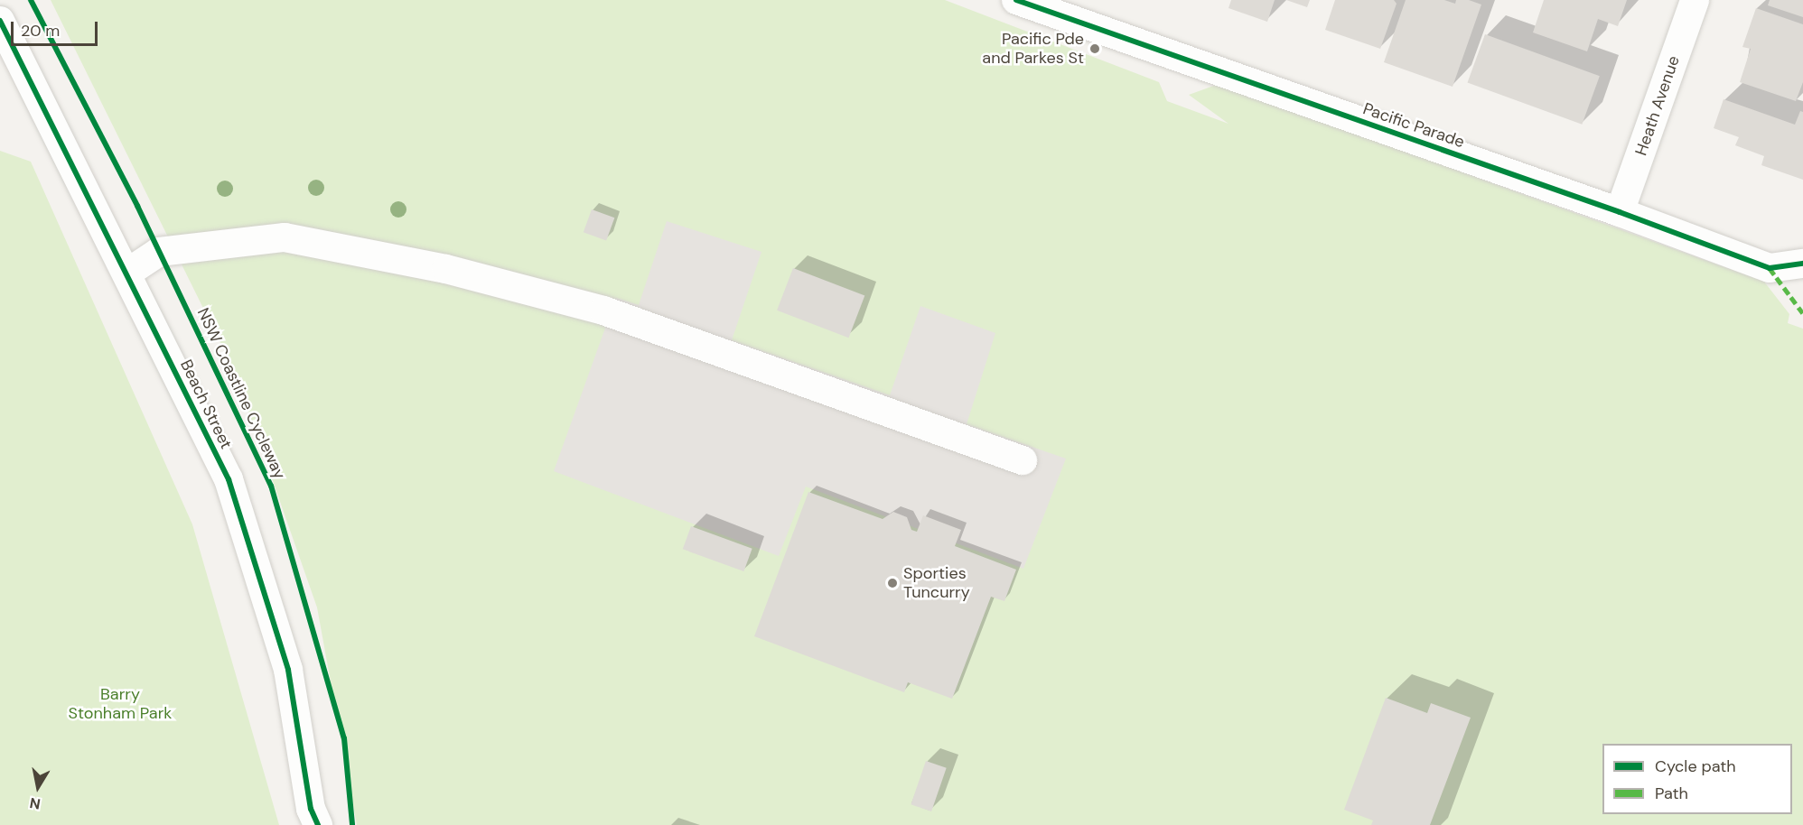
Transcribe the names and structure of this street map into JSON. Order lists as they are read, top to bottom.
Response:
{
  "streets": {
    "street": ["Heath Avenue", "Pacific Parade", "Beach Street"],
    "cycle path": ["NSW Coastline Cycleway"]
  },
  "crossings": [
    ["Heath Avenue", "Pacific Parade"]
  ],
  "parks": ["Barry Stonham Park"],
  "places": ["Pacific Pde and Parkes St", "Sporties Tuncurry"],
  "legend": ["Cycle path", "Path"],
  "scale_bar": "20 m",
  "north": "bottom"
}
